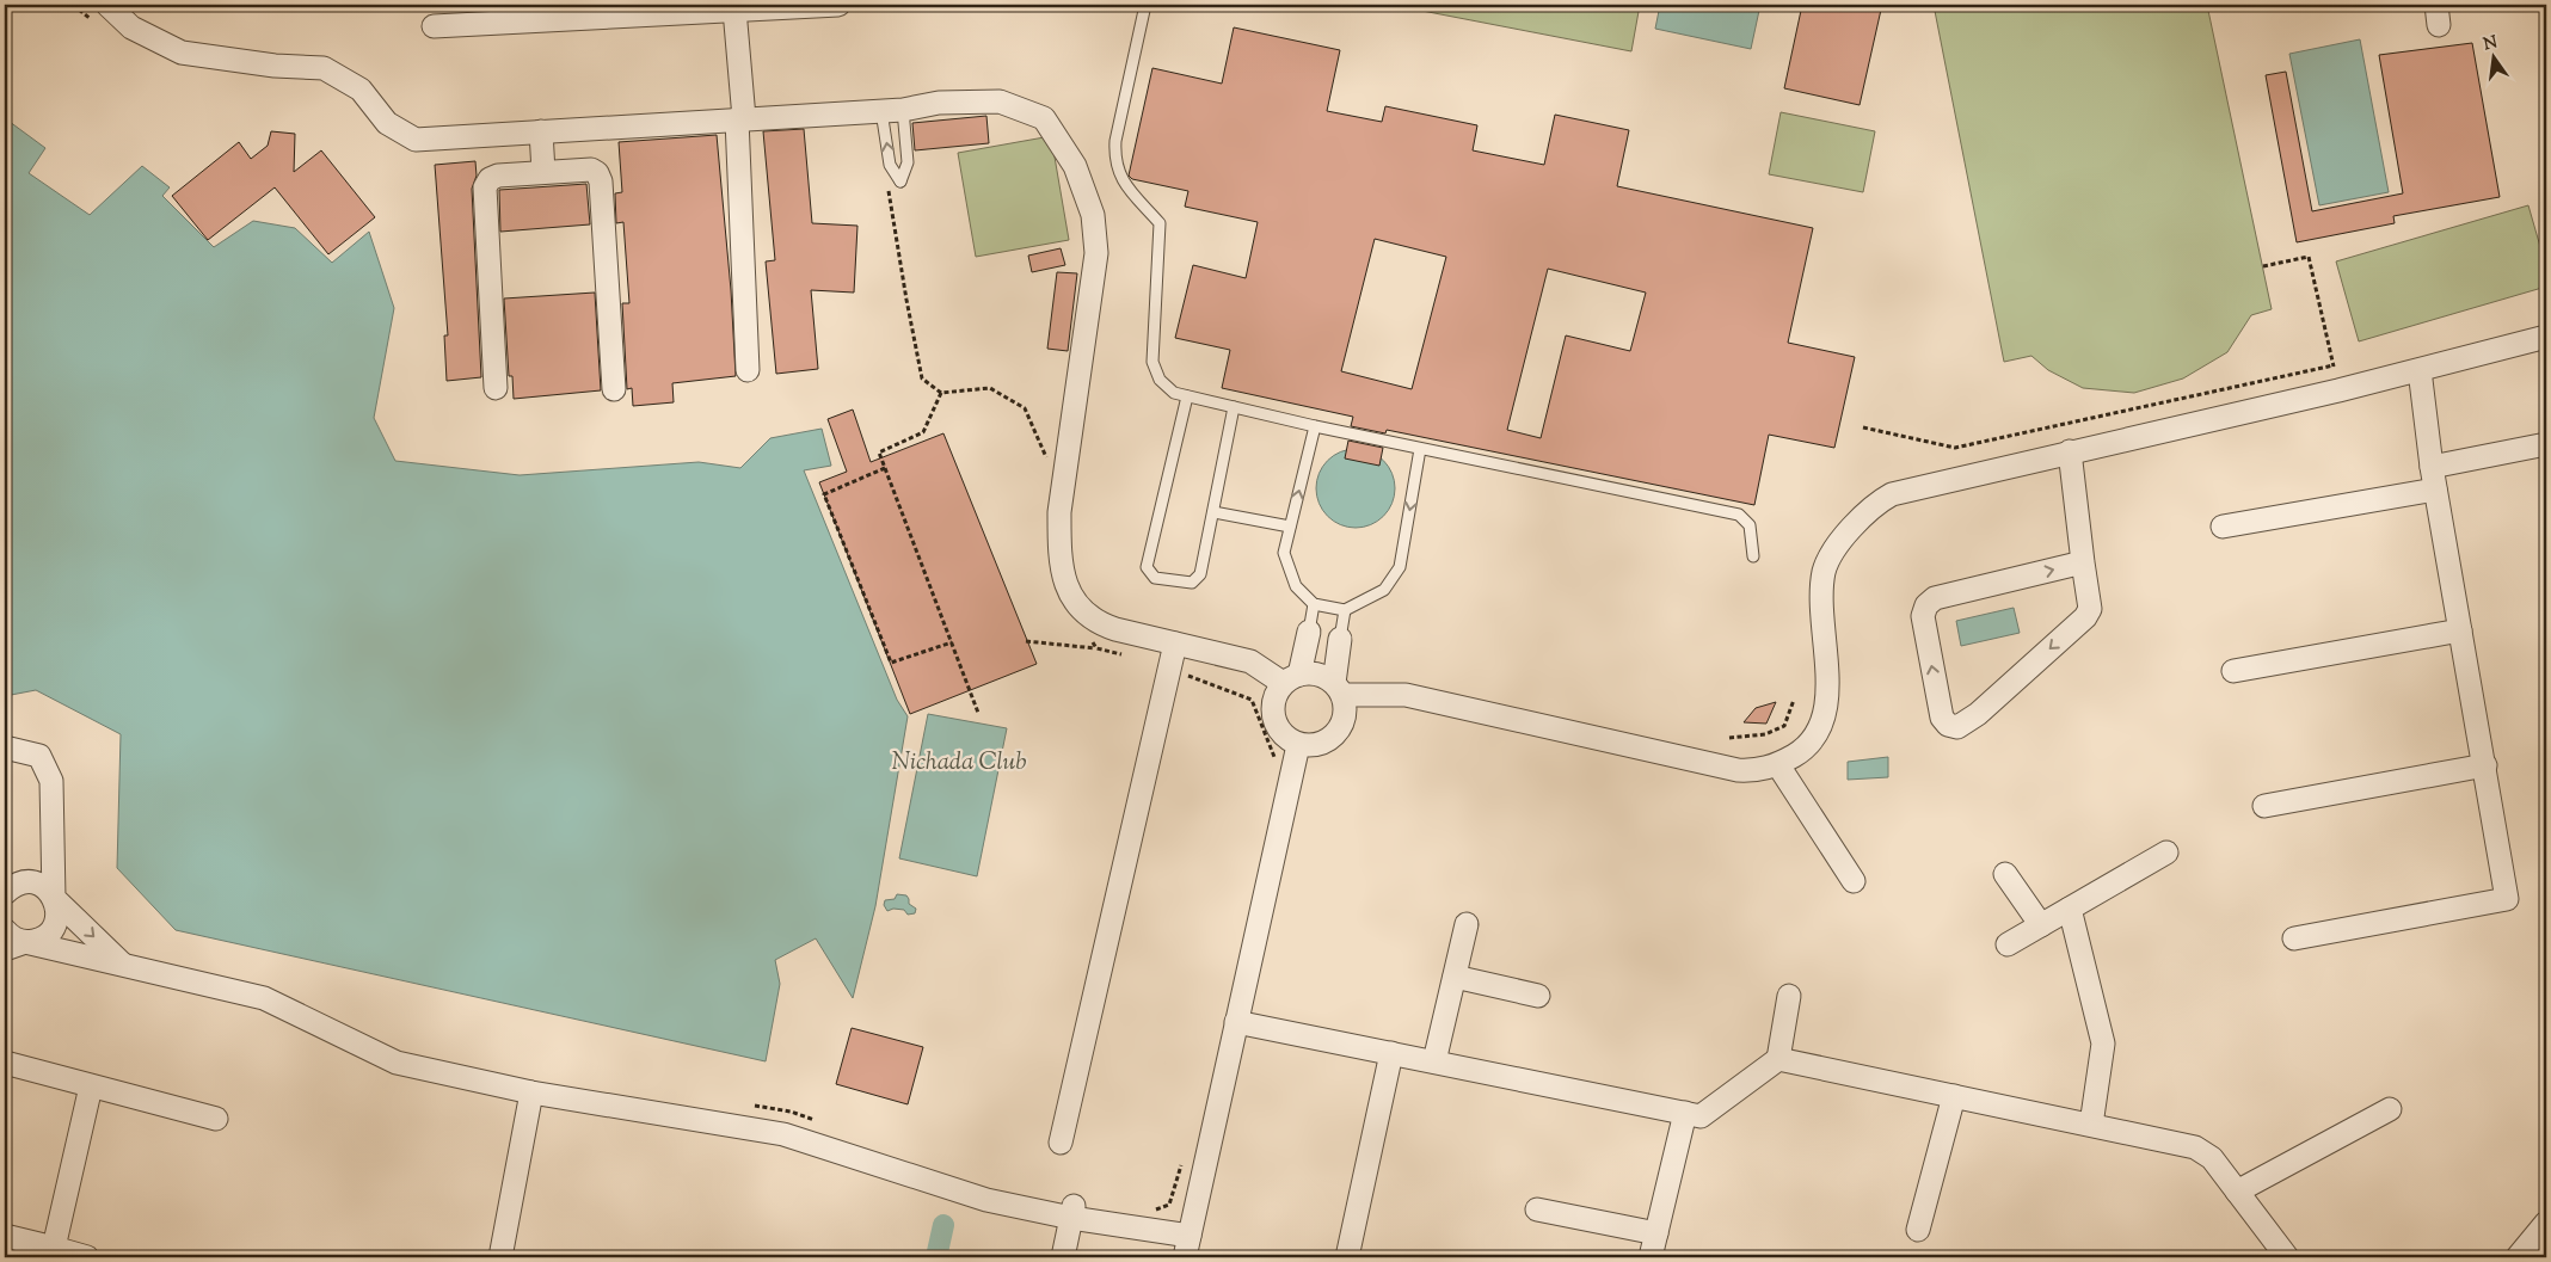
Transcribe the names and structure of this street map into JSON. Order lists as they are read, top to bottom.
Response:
{
  "water": ["Nichada Club"],
  "north": "top"
}
